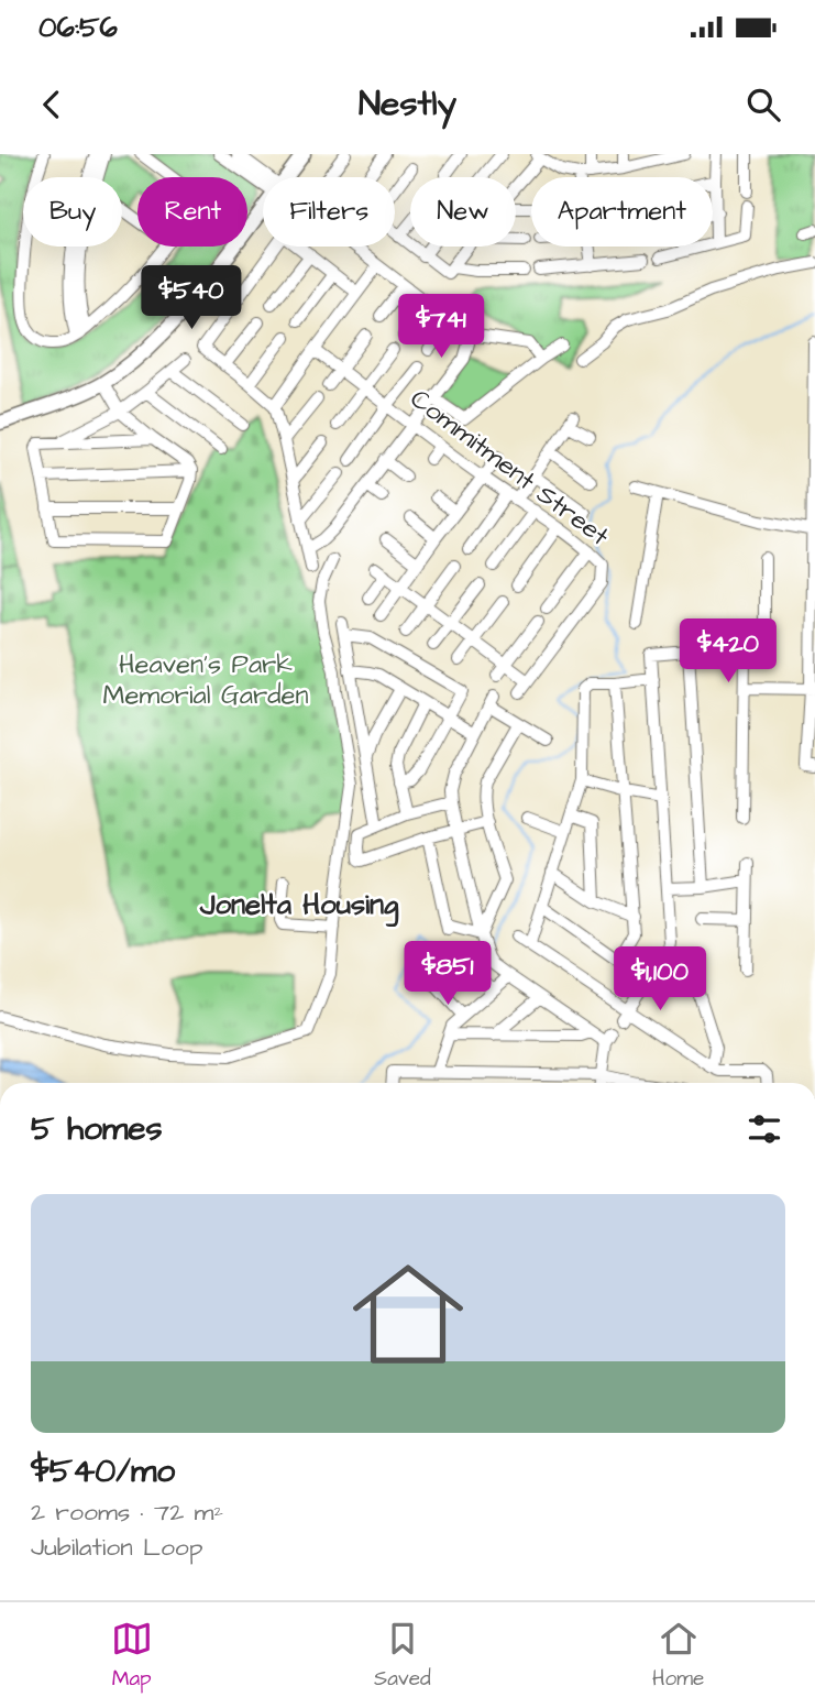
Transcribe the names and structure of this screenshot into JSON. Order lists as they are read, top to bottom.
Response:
{
  "streets": {
    "street": ["Commitment Street"]
  },
  "districts": ["Jonelta Housing"],
  "parks": ["Heaven's Park Memorial Garden"],
  "page": {
    "status": "06:56",
    "header": "Nestly",
    "chip": [
      "Buy",
      "Rent",
      "Filters",
      "New",
      "Apartment"
    ],
    "price": [
      "$540",
      "$741",
      "$420",
      "$851",
      "$1,100"
    ],
    "heading": "5 homes",
    "list": [
      {
        "name": "$540/mo",
        "note": "2 rooms · 72 m² · Jubilation Loop"
      }
    ],
    "tabs": ["Map", "Saved", "Home"]
  }
}
